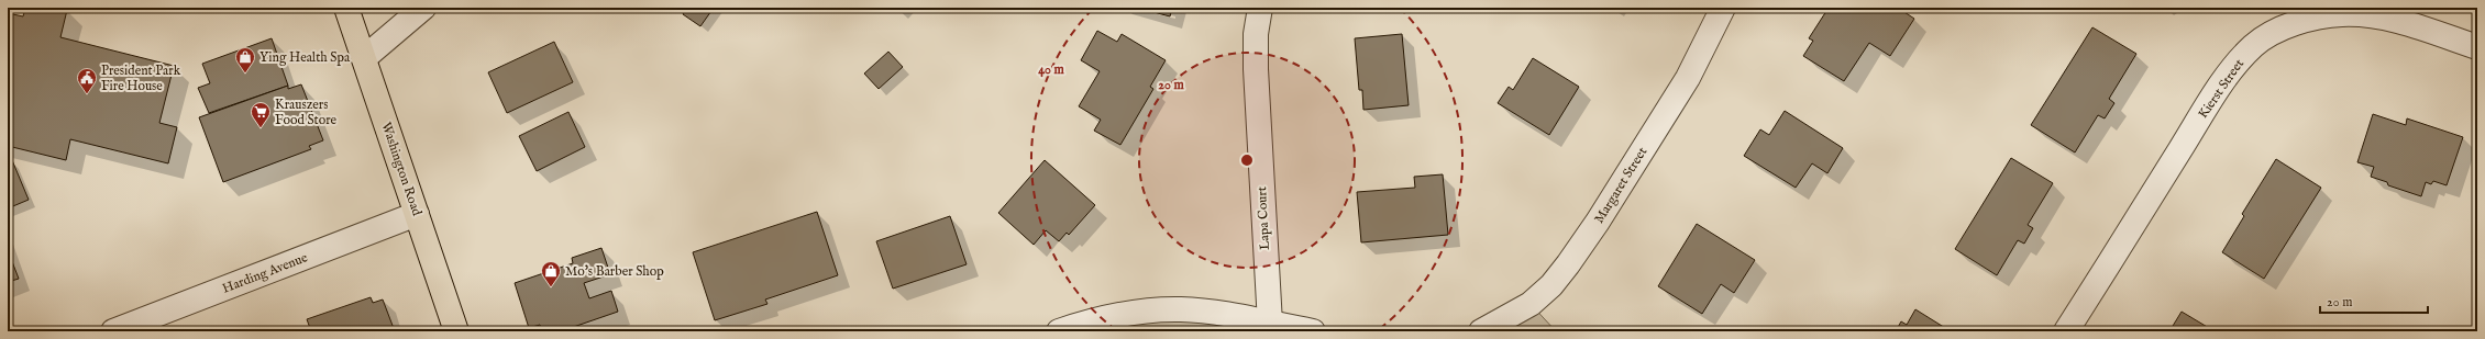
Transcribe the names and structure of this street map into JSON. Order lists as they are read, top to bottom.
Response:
{
  "streets": {
    "main road": ["Washington Road"],
    "street": [
      "Kierst Street",
      "Margaret Street",
      "Lapa Court",
      "Harding Avenue"
    ]
  },
  "crossings": [
    ["Washington Road", "Harding Avenue"]
  ],
  "places": {
    "shop": ["Ying Health Spa", "Mo's Barber Shop"],
    "public building": ["President Park Fire House"],
    "supermarket": ["Krauszers Food Store"]
  },
  "scale_bar": "20 m",
  "rings": ["40 m", "20 m"]
}
